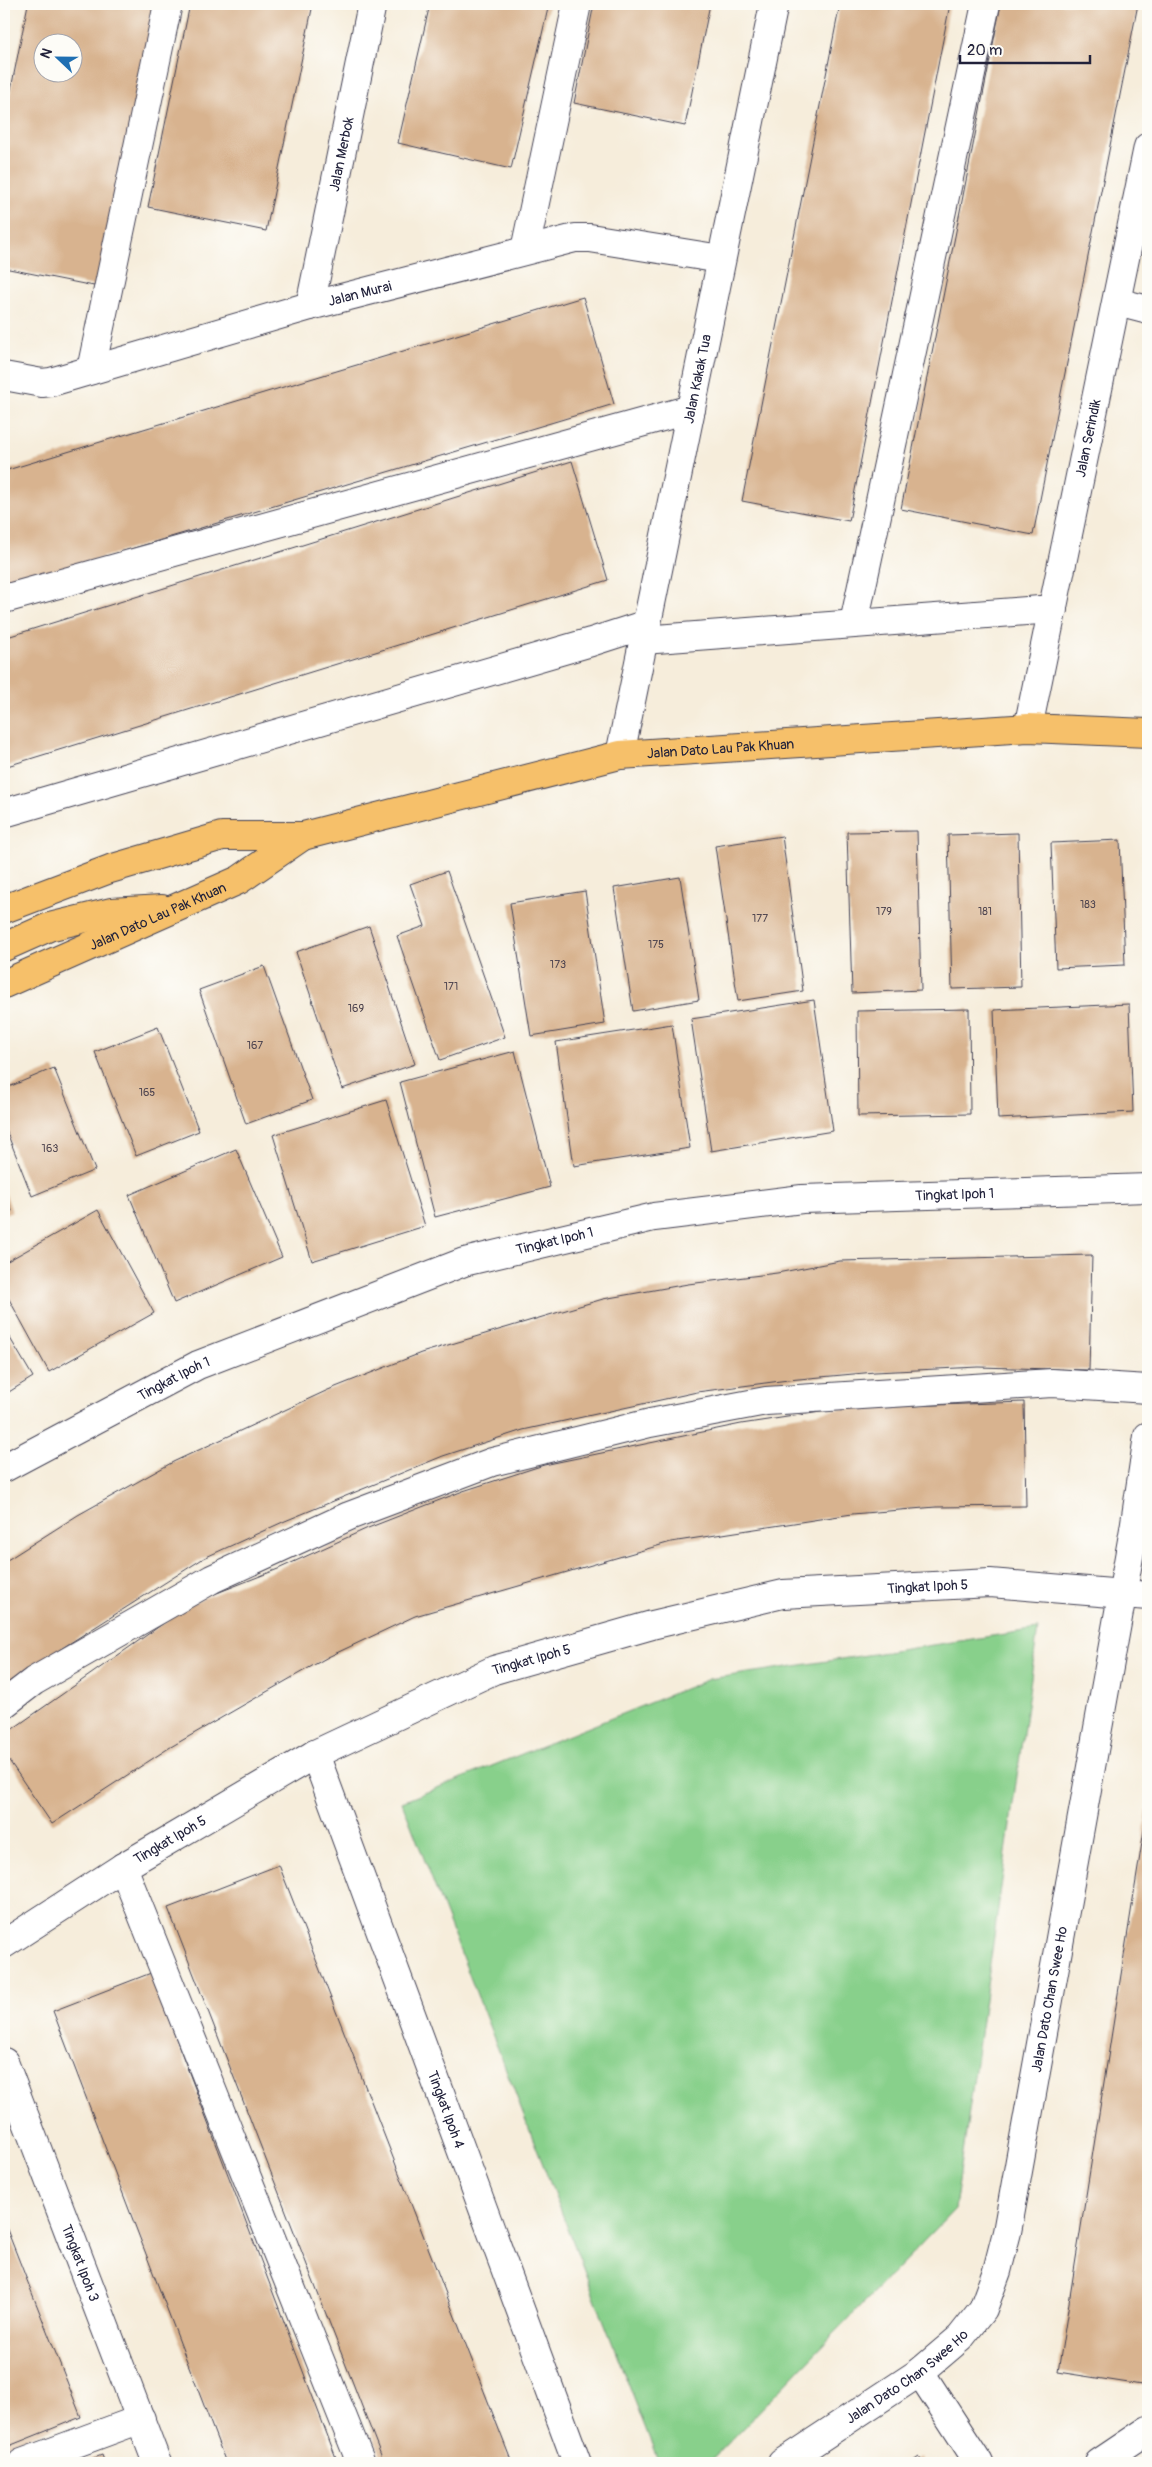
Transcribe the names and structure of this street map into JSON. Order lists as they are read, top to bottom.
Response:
{
  "streets": {
    "main road": ["Jalan Dato Lau Pak Khuan"],
    "street": [
      "Jalan Merbok",
      "Jalan Murai",
      "Jalan Kakak Tua",
      "Jalan Serindik",
      "Tingkat Ipoh 1",
      "Tingkat Ipoh 5",
      "Jalan Dato Chan Swee Ho",
      "Tingkat Ipoh 4",
      "Tingkat Ipoh 3"
    ]
  },
  "crossings": [
    ["Jalan Merbok", "Jalan Murai"],
    ["Jalan Murai", "Jalan Kakak Tua"],
    ["Jalan Kakak Tua", "Jalan Dato Lau Pak Khuan"],
    ["Jalan Serindik", "Jalan Dato Lau Pak Khuan"],
    ["Tingkat Ipoh 5", "Jalan Dato Chan Swee Ho"],
    ["Tingkat Ipoh 5", "Tingkat Ipoh 4"]
  ],
  "house_numbers": [
    "183",
    "179",
    "181",
    "177",
    "175",
    "173",
    "171",
    "169",
    "167",
    "165",
    "163"
  ],
  "scale_bar": "20 m",
  "north": "left"
}
